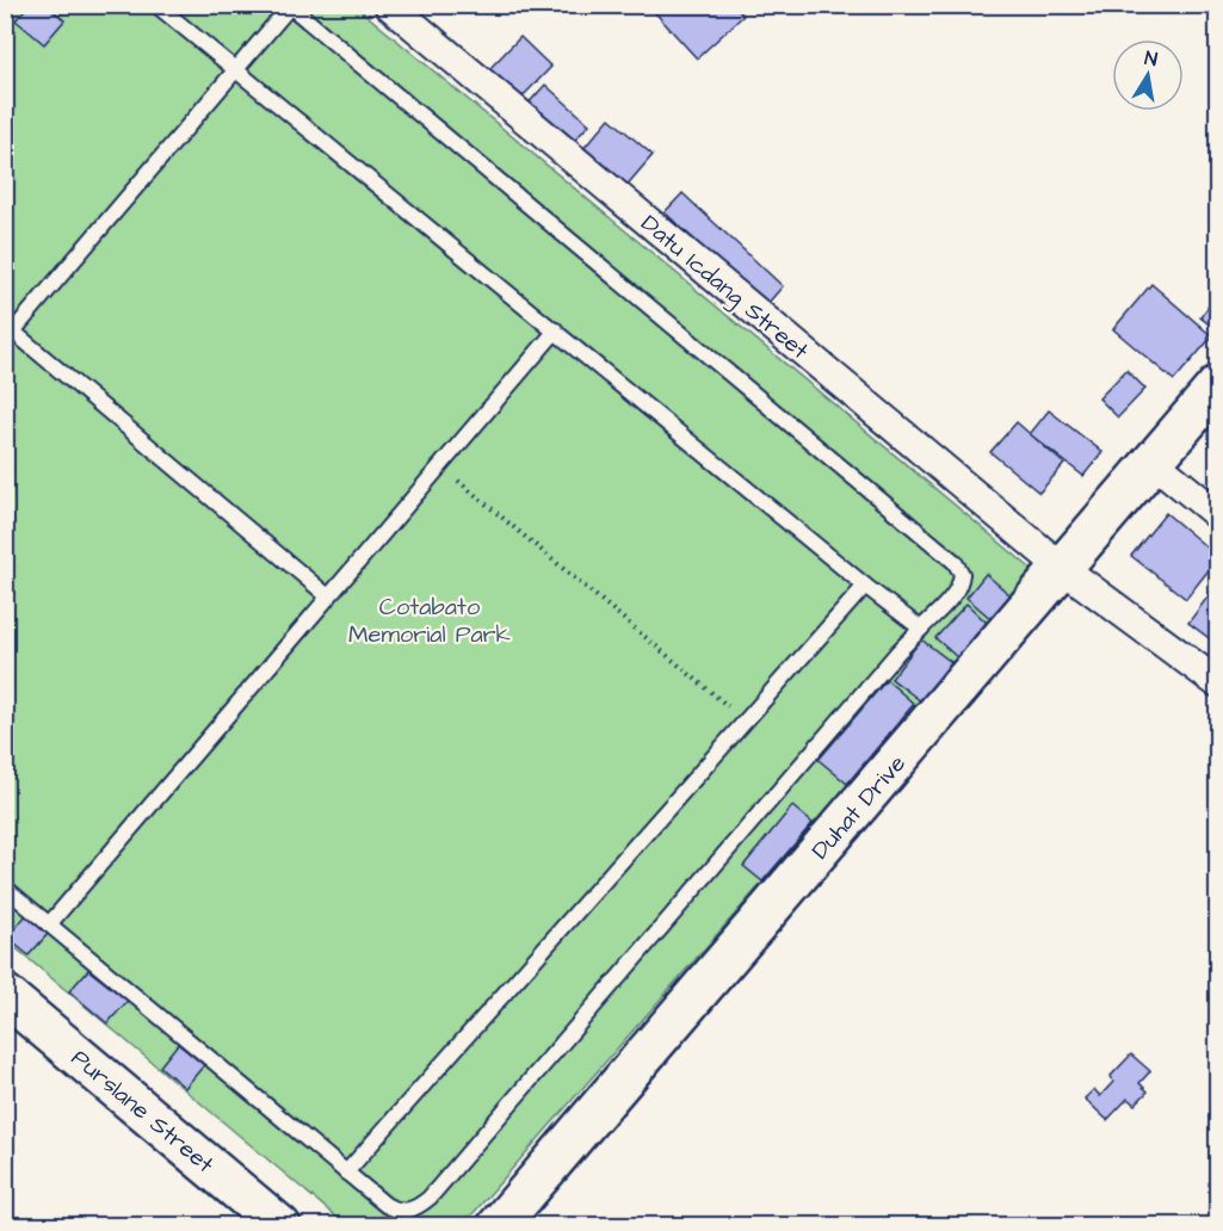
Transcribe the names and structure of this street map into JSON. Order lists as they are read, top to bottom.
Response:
{
  "streets": {
    "street": ["Datu Icdang Street", "Duhat Drive", "Purslane Street"]
  },
  "crossings": [
    ["Datu Icdang Street", "Duhat Drive"]
  ],
  "parks": ["Cotabato Memorial Park"],
  "north": "top"
}
